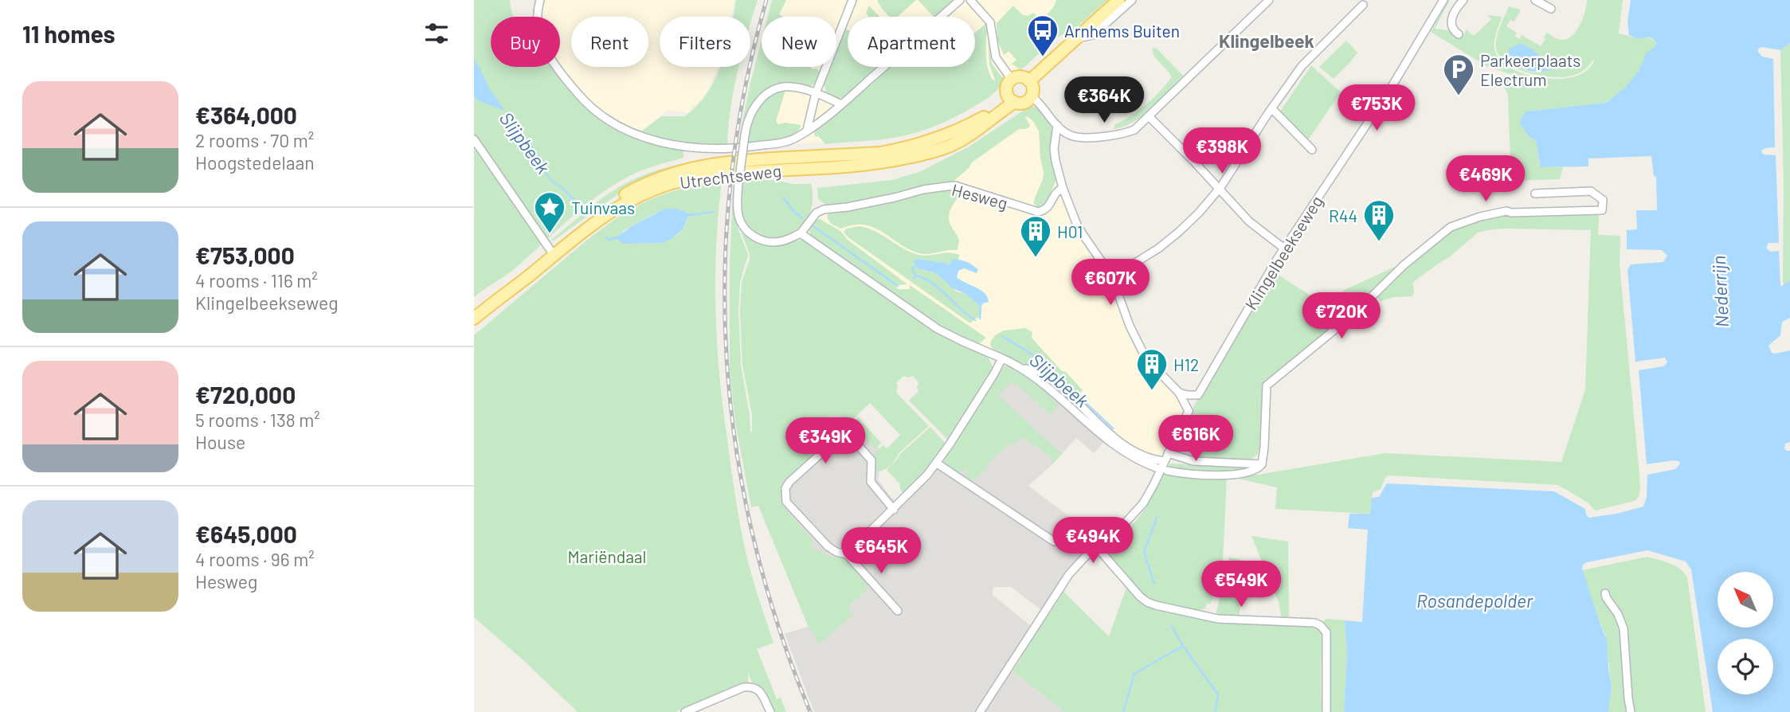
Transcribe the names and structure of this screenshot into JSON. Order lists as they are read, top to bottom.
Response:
{
  "streets": {
    "main road": ["Utrechtseweg"],
    "street": ["Hesweg", "Klingelbeekseweg"]
  },
  "districts": ["Klingelbeek"],
  "water": ["Slijpbeek", "Nederrijn", "Rosandepolder"],
  "parks": ["Mariëndaal"],
  "places": {
    "bus stop": ["Arnhems Buiten"],
    "parking": ["Parkeerplaats Electrum"],
    "place": ["Tuinvaas"],
    "building": ["R44", "H01", "H12"]
  },
  "north": "top left",
  "page": {
    "heading": "11 homes",
    "chip": [
      "Buy",
      "Rent",
      "Filters",
      "New",
      "Apartment"
    ],
    "list": [
      {
        "name": "€364,000",
        "note": "2 rooms · 70 m² · Hoogstedelaan"
      },
      {
        "name": "€753,000",
        "note": "4 rooms · 116 m² · Klingelbeekseweg"
      },
      {
        "name": "€720,000",
        "note": "5 rooms · 138 m² · House"
      },
      {
        "name": "€645,000",
        "note": "4 rooms · 96 m² · Hesweg"
      }
    ],
    "price": [
      "€364K",
      "€753K",
      "€398K",
      "€469K",
      "€607K",
      "€720K",
      "€616K",
      "€349K",
      "€494K",
      "€645K",
      "€549K"
    ]
  }
}
